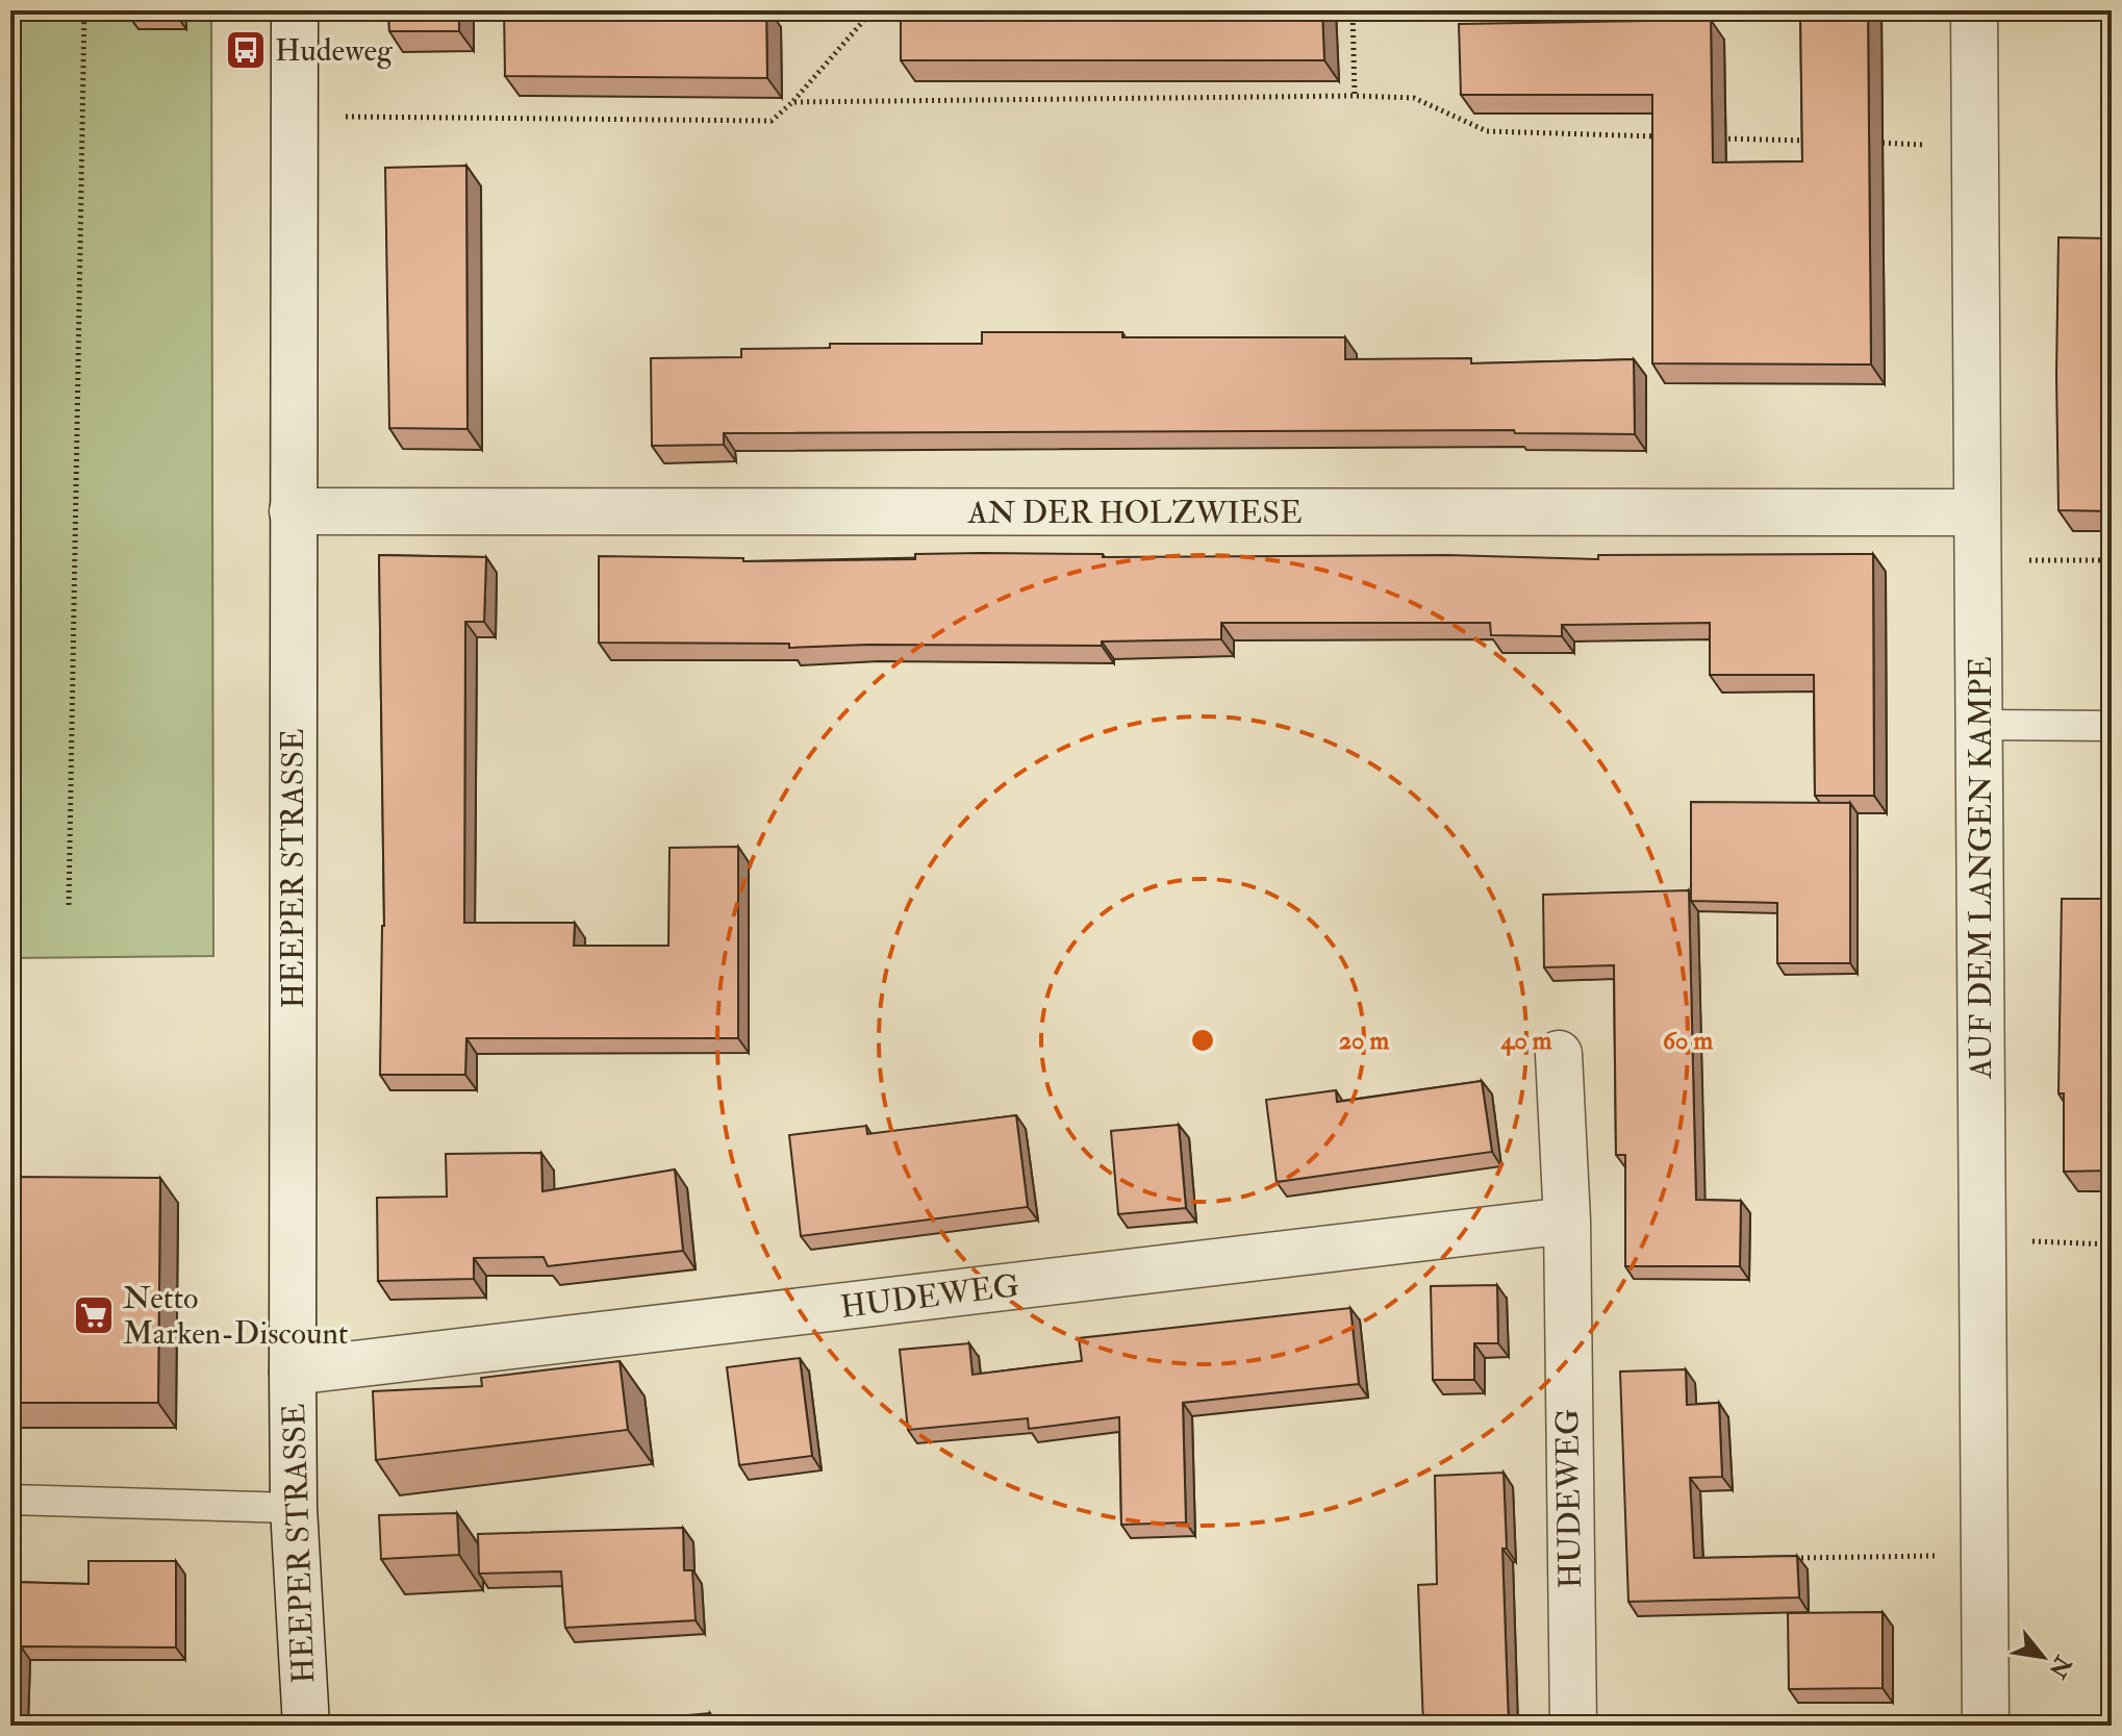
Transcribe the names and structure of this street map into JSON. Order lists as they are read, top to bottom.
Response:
{
  "streets": {
    "street": [
      "AN DER HOLZWIESE",
      "AUF DEM LANGEN KAMPE",
      "HEEPER STRASSE",
      "HUDEWEG"
    ]
  },
  "crossings": [
    ["AN DER HOLZWIESE", "AUF DEM LANGEN KAMPE"],
    ["AN DER HOLZWIESE", "HEEPER STRASSE"],
    ["HEEPER STRASSE", "HUDEWEG"]
  ],
  "places": {
    "bus stop": ["Hudeweg"],
    "supermarket": ["Netto Marken-Discount"]
  },
  "north": "bottom right",
  "rings": ["20 m", "40 m", "60 m"]
}
